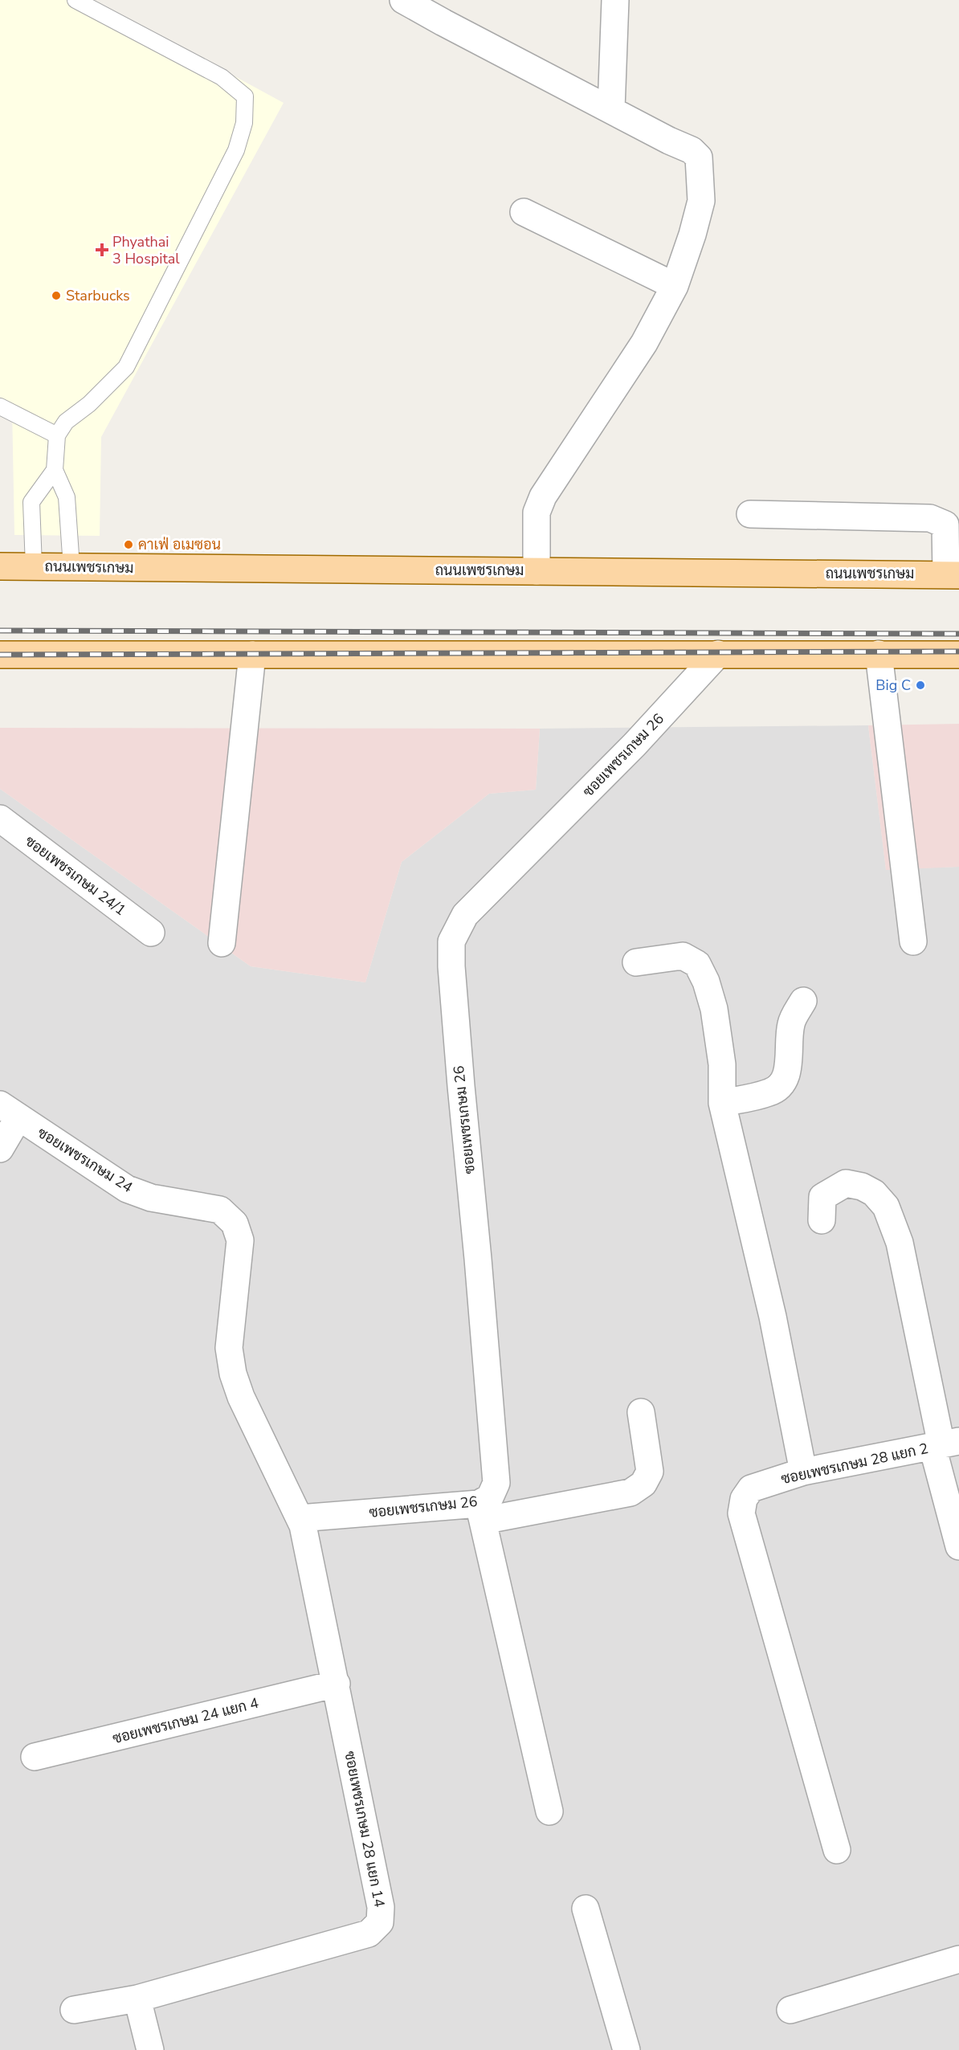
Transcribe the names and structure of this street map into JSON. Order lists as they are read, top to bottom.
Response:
{
  "streets": {
    "main road": ["ถนนเพชรเกษม"],
    "street": [
      "ซอยเพชรเกษม 26",
      "ซอยเพชรเกษม 24/1",
      "ซอยเพชรเกษม 24",
      "ซอยเพชรเกษม 28 แยก 2",
      "ซอยเพชรเกษม 24 แยก 4",
      "ซอยเพชรเกษม 28 แยก 14"
    ]
  },
  "crossings": [
    ["ซอยเพชรเกษม 26", "ซอยเพชรเกษม 24"],
    ["ซอยเพชรเกษม 26", "ซอยเพชรเกษม 28 แยก 14"],
    ["ซอยเพชรเกษม 24", "ซอยเพชรเกษม 28 แยก 14"],
    ["ซอยเพชรเกษม 24 แยก 4", "ซอยเพชรเกษม 28 แยก 14"]
  ],
  "places": {
    "health": ["Phyathai 3 Hospital"],
    "other": ["Starbucks", "คาเฟ่ อเมซอน", "Big C"]
  }
}
